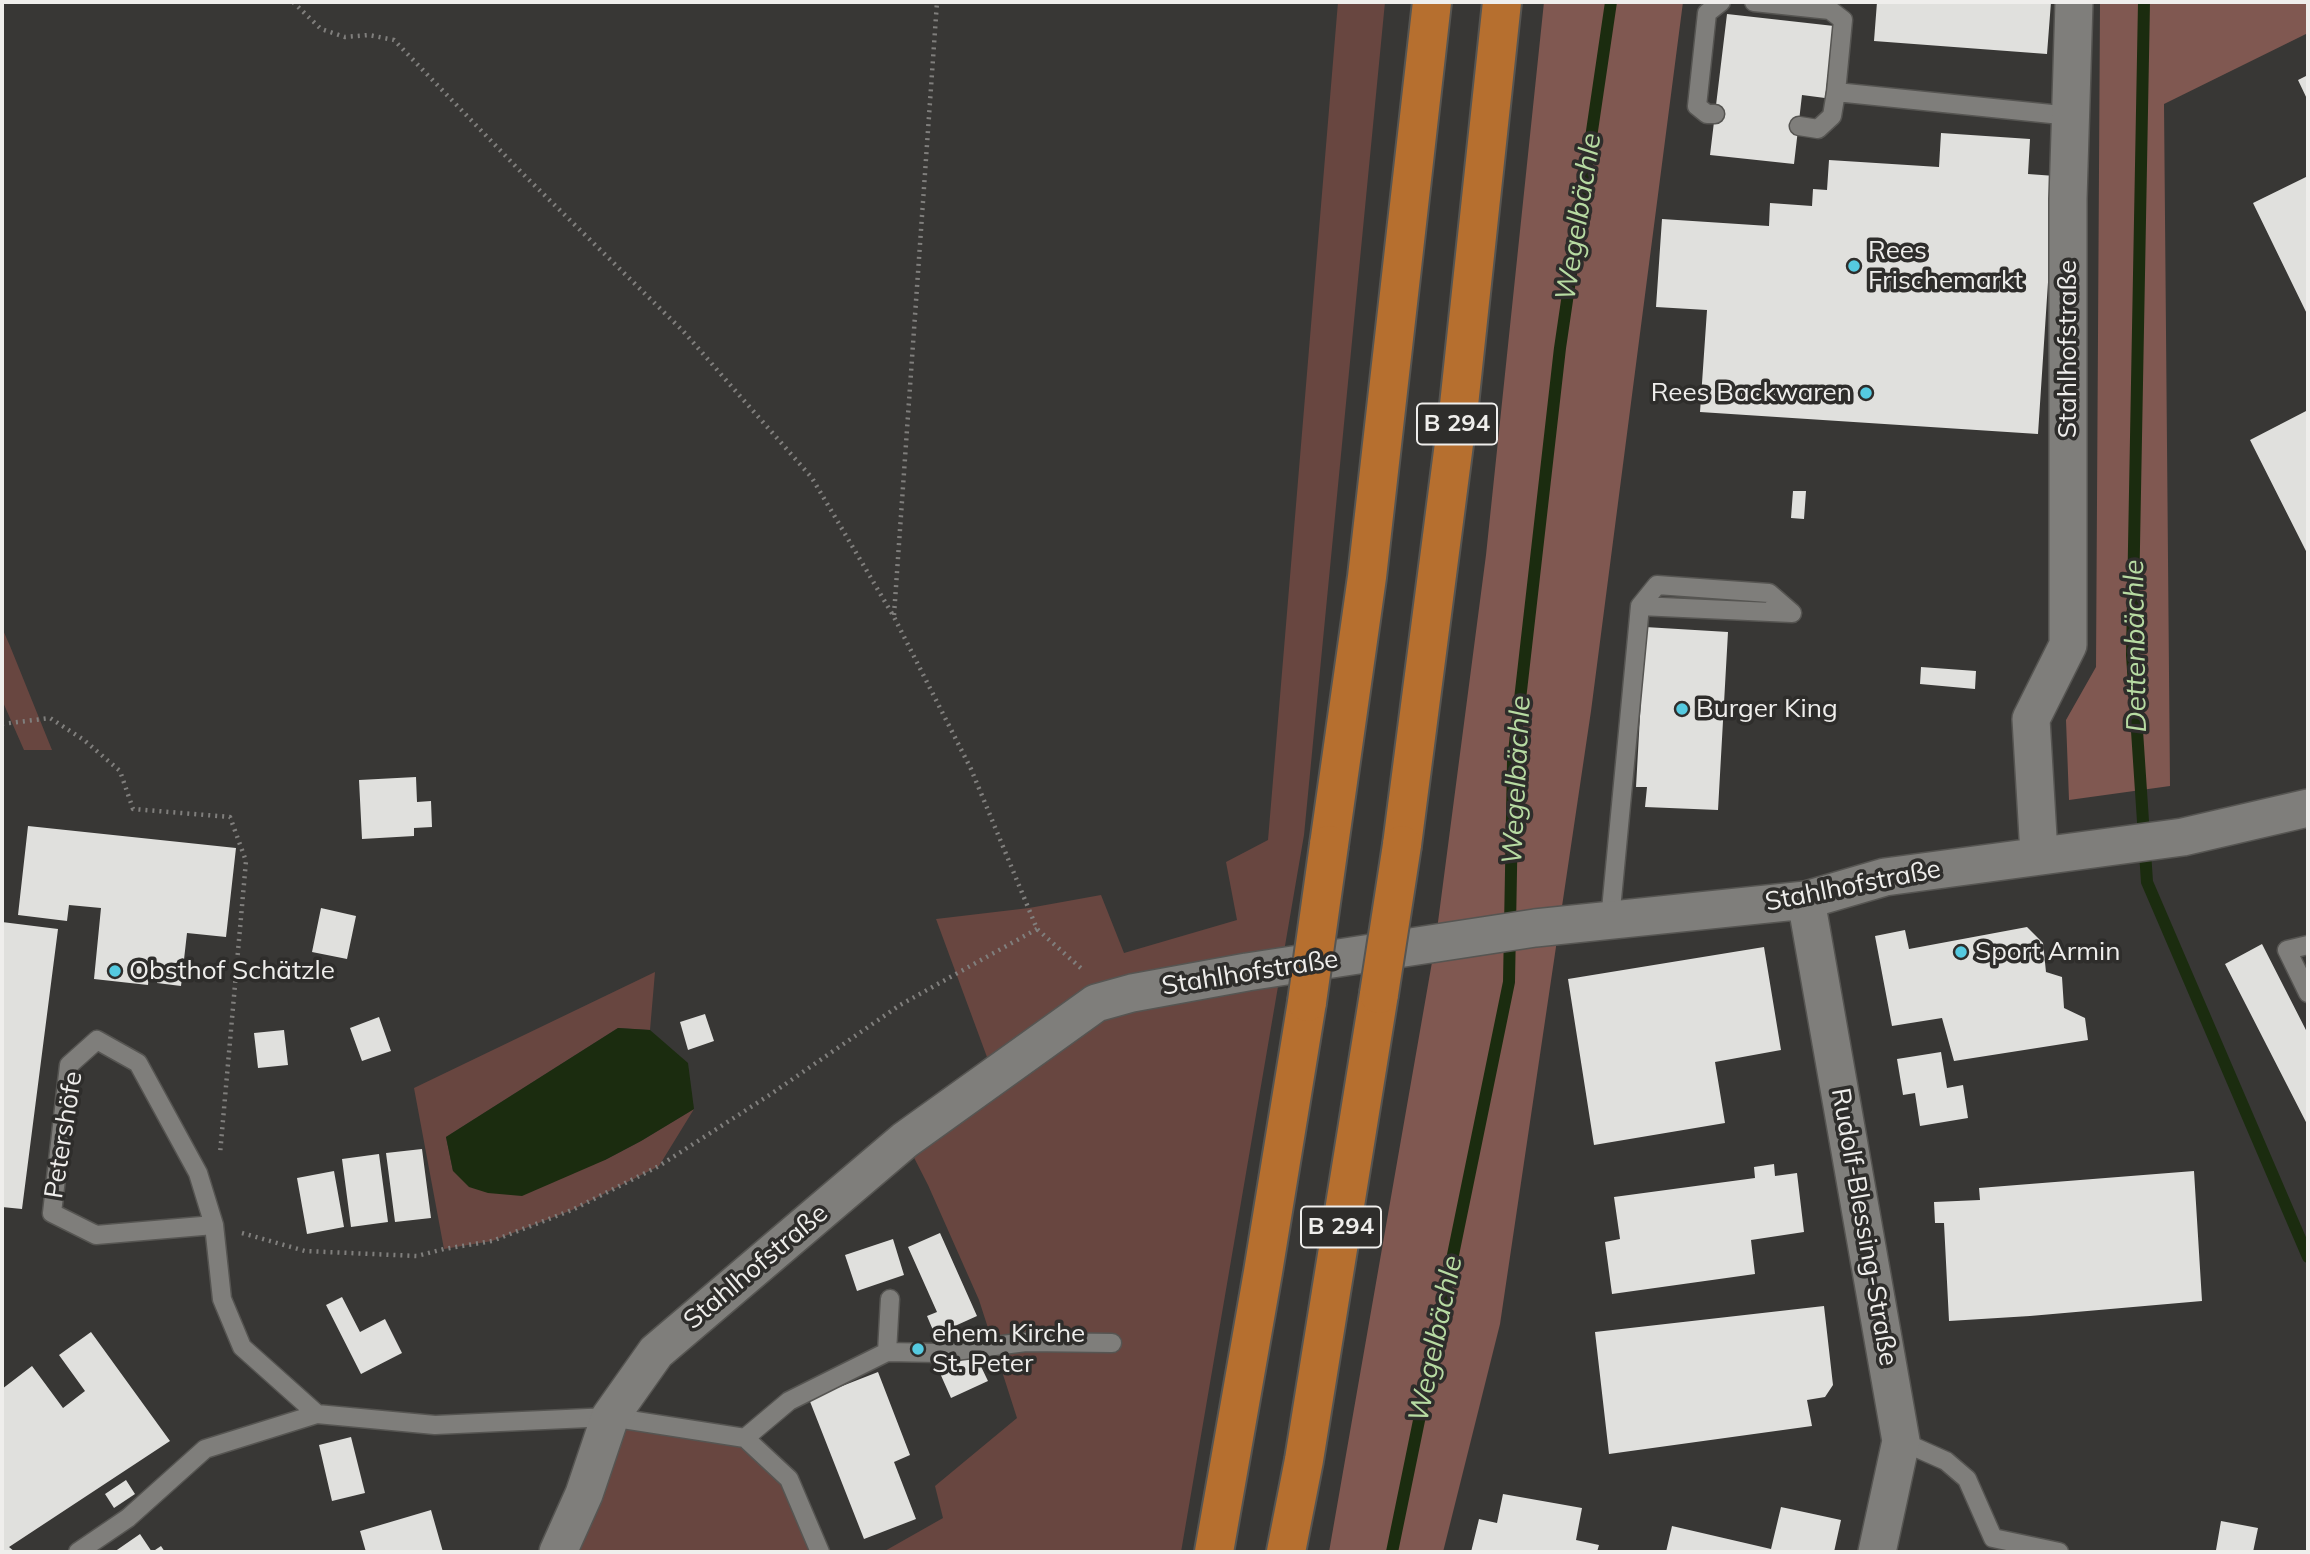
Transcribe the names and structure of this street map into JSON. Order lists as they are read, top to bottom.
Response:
{
  "streets": {
    "highway": ["B 294"],
    "street": ["Stahlhofstraße", "Rudolf-Blessing-Straße"],
    "lane": ["Petershöfe"]
  },
  "crossings": [
    ["Stahlhofstraße", "Rudolf-Blessing-Straße"]
  ],
  "water": ["Wegelbächle", "Dettenbächle"],
  "places": [
    "Rees Frischemarkt",
    "Rees Backwaren",
    "Burger King",
    "Sport Armin",
    "Obsthof Schätzle",
    "ehem. Kirche St. Peter"
  ]
}
